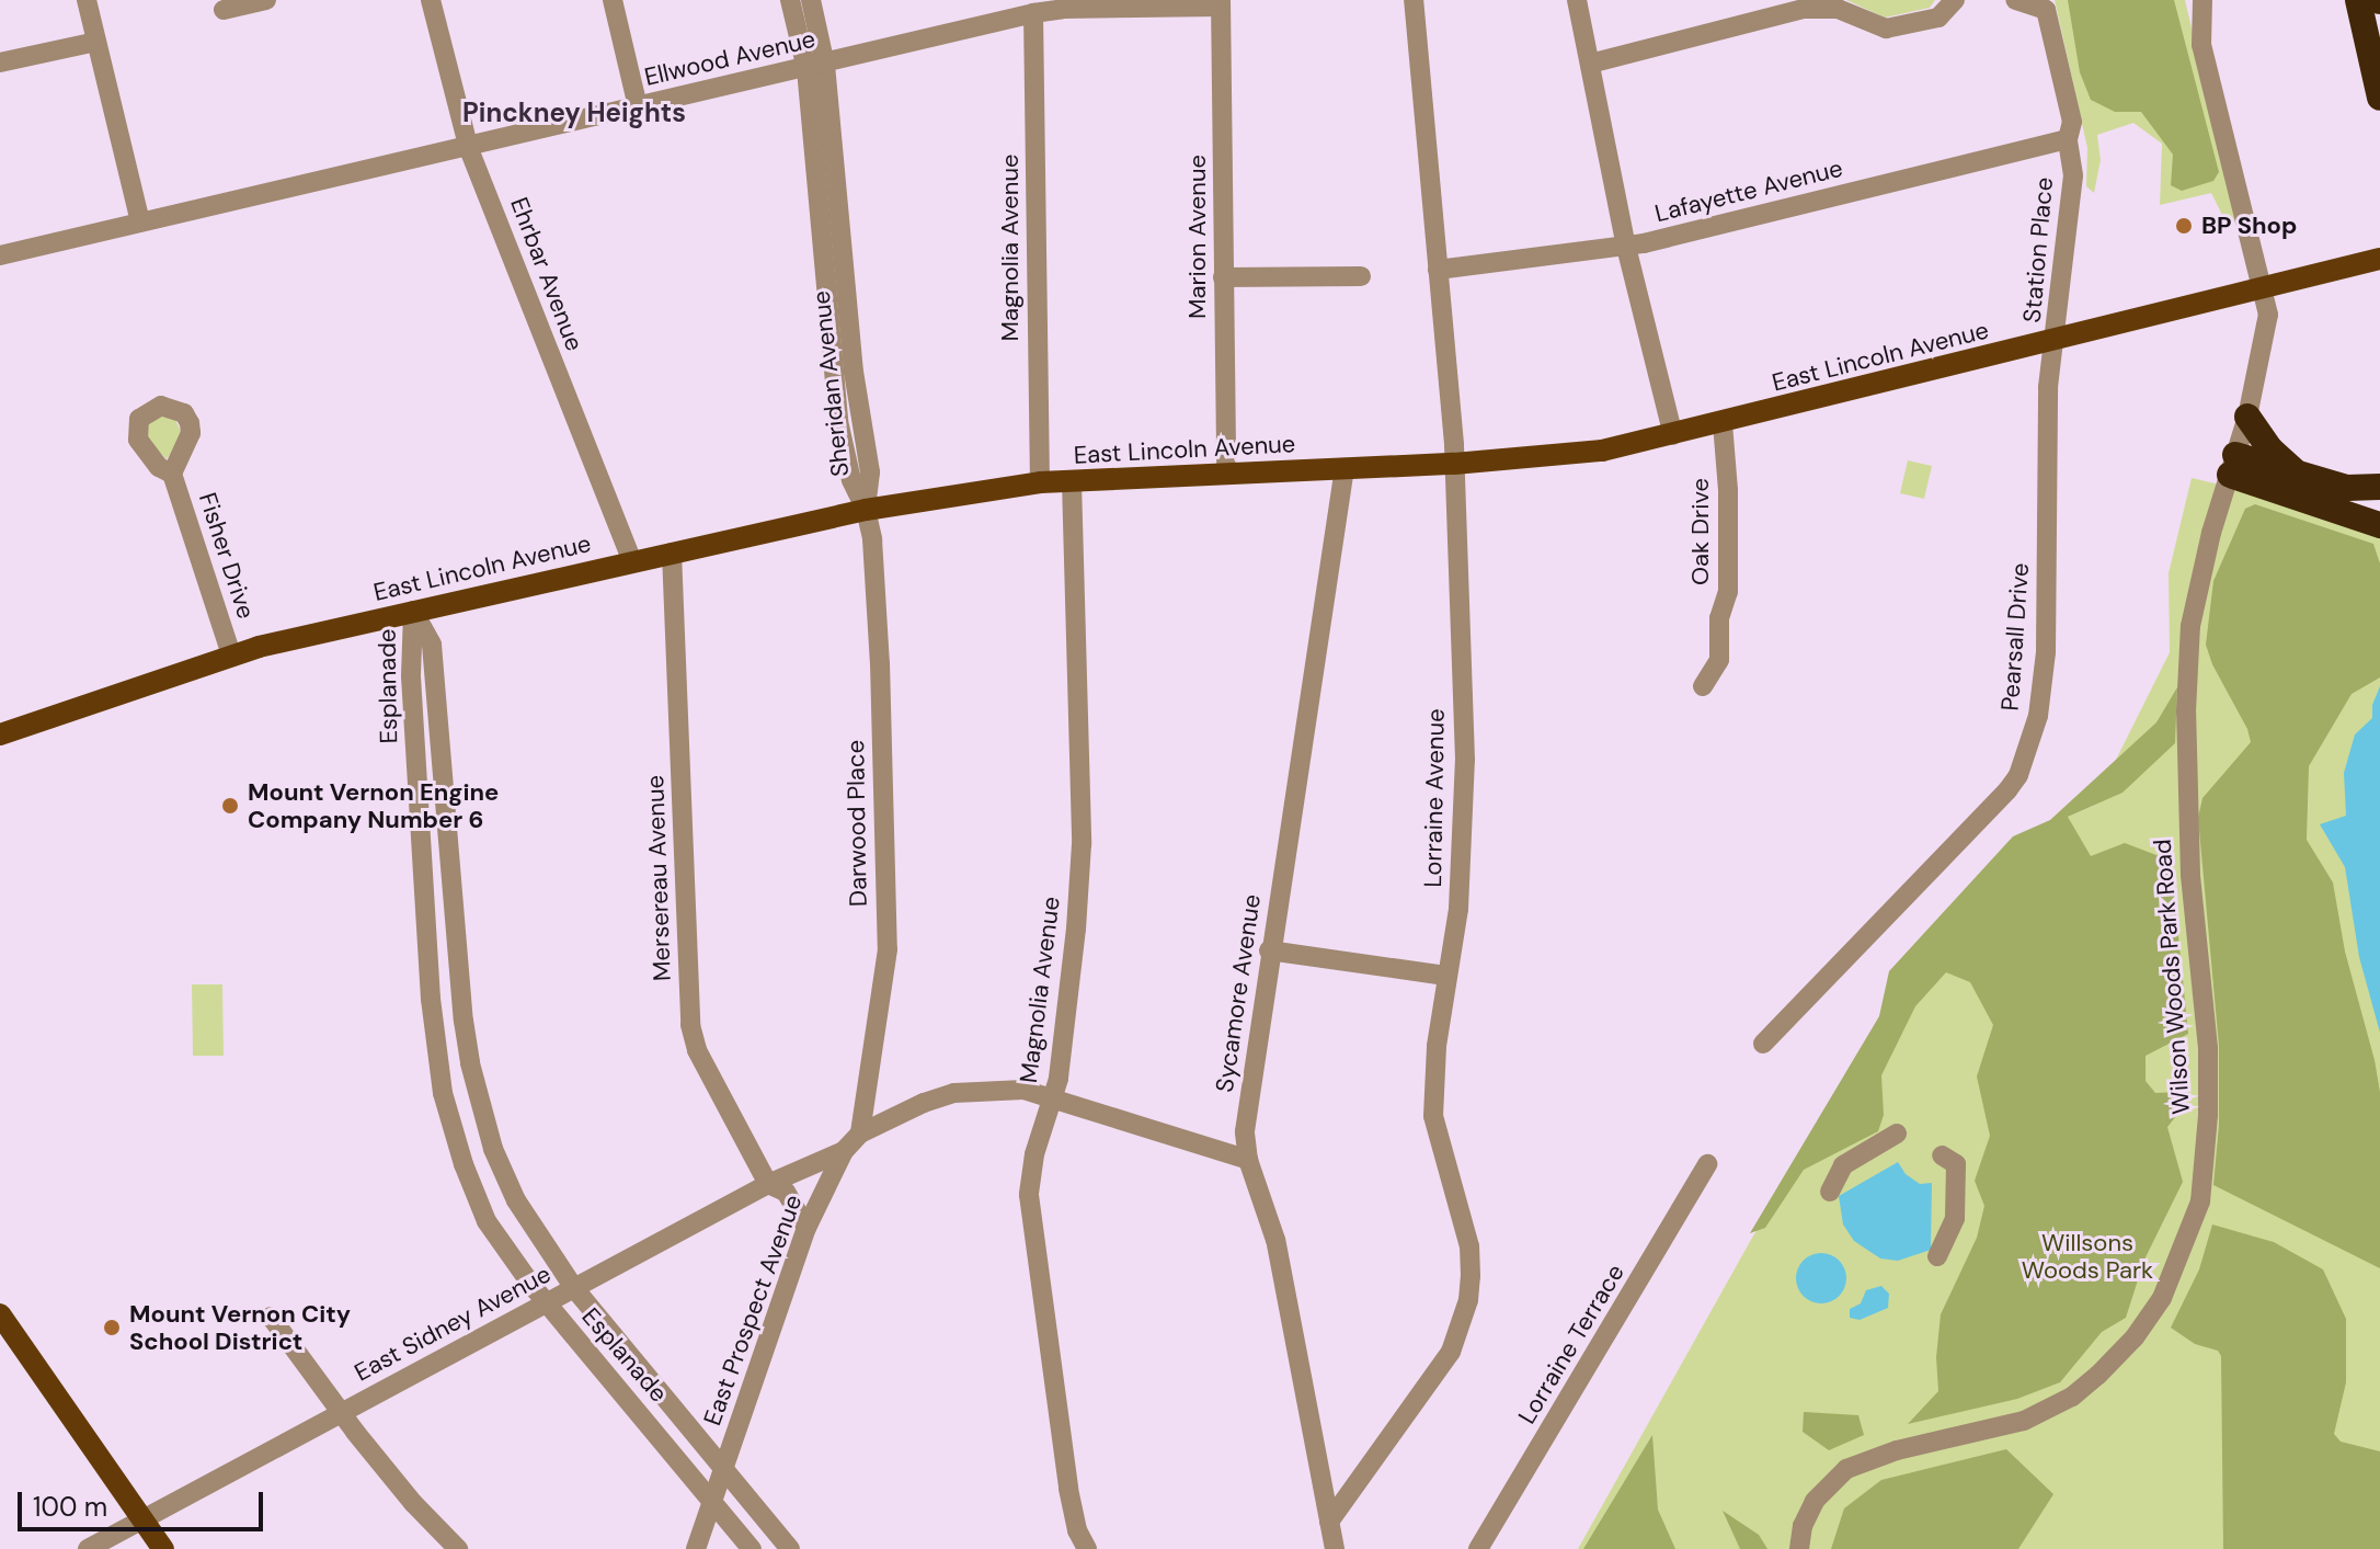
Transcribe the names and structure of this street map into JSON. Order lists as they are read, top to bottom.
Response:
{
  "streets": {
    "main road": ["East Lincoln Avenue"],
    "street": [
      "Ellwood Avenue",
      "Lafayette Avenue",
      "Marion Avenue",
      "Magnolia Avenue",
      "Station Place",
      "Ehrbar Avenue",
      "Sheridan Avenue",
      "Oak Drive",
      "Fisher Drive",
      "Pearsall Drive",
      "Esplanade",
      "Lorraine Avenue",
      "Darwood Place",
      "Mersereau Avenue",
      "Wilson Woods Park Road",
      "Sycamore Avenue",
      "East Prospect Avenue",
      "East Sidney Avenue",
      "Lorraine Terrace"
    ]
  },
  "crossings": [
    ["Ellwood Avenue", "Marion Avenue"],
    ["Ellwood Avenue", "Magnolia Avenue"],
    ["Ellwood Avenue", "Ehrbar Avenue"],
    ["Ellwood Avenue", "Sheridan Avenue"],
    ["Lafayette Avenue", "Station Place"],
    ["Lafayette Avenue", "Lorraine Avenue"],
    ["Marion Avenue", "East Lincoln Avenue"],
    ["Magnolia Avenue", "East Lincoln Avenue"],
    ["Magnolia Avenue", "East Prospect Avenue"],
    ["Station Place", "East Lincoln Avenue"],
    ["Station Place", "Pearsall Drive"],
    ["Ehrbar Avenue", "East Lincoln Avenue"],
    ["East Lincoln Avenue", "Sheridan Avenue"],
    ["East Lincoln Avenue", "Oak Drive"],
    ["East Lincoln Avenue", "Fisher Drive"],
    ["East Lincoln Avenue", "Pearsall Drive"],
    ["East Lincoln Avenue", "Esplanade"],
    ["East Lincoln Avenue", "Lorraine Avenue"],
    ["East Lincoln Avenue", "Darwood Place"],
    ["East Lincoln Avenue", "Mersereau Avenue"],
    ["East Lincoln Avenue", "Wilson Woods Park Road"],
    ["East Lincoln Avenue", "Sycamore Avenue"],
    ["Sheridan Avenue", "Darwood Place"],
    ["Esplanade", "East Prospect Avenue"],
    ["Esplanade", "East Sidney Avenue"],
    ["Lorraine Avenue", "Sycamore Avenue"],
    ["Darwood Place", "East Prospect Avenue"],
    ["Mersereau Avenue", "East Prospect Avenue"],
    ["Mersereau Avenue", "East Sidney Avenue"],
    ["Sycamore Avenue", "East Prospect Avenue"],
    ["East Prospect Avenue", "East Sidney Avenue"]
  ],
  "districts": ["Pinckney Heights"],
  "parks": ["Willsons Woods Park"],
  "places": ["BP Shop", "Mount Vernon Engine Company Number 6", "Mount Vernon City School District"],
  "scale_bar": "100 m"
}
